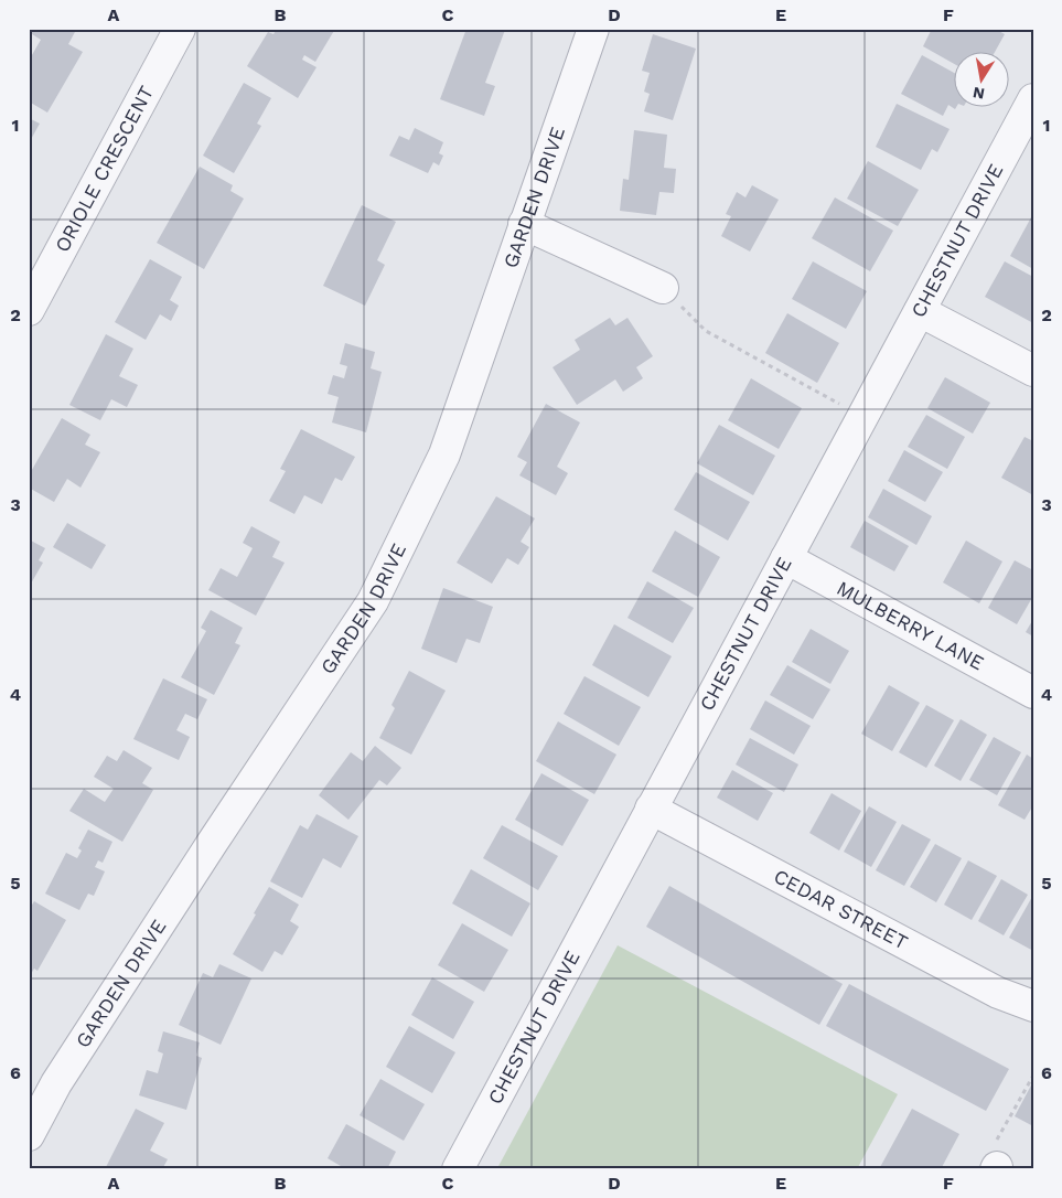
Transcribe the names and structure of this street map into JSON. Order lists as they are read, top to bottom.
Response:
{
  "streets": {
    "street": [
      "ORIOLE CRESCENT",
      "GARDEN DRIVE",
      "CHESTNUT DRIVE",
      "MULBERRY LANE",
      "CEDAR STREET"
    ]
  },
  "crossings": [
    ["CHESTNUT DRIVE", "MULBERRY LANE"],
    ["CHESTNUT DRIVE", "CEDAR STREET"]
  ],
  "north": "bottom",
  "grid": {
    "columns": [
      "A",
      "B",
      "C",
      "D",
      "E",
      "F"
    ],
    "rows": [
      "1",
      "2",
      "3",
      "4",
      "5",
      "6"
    ]
  }
}
